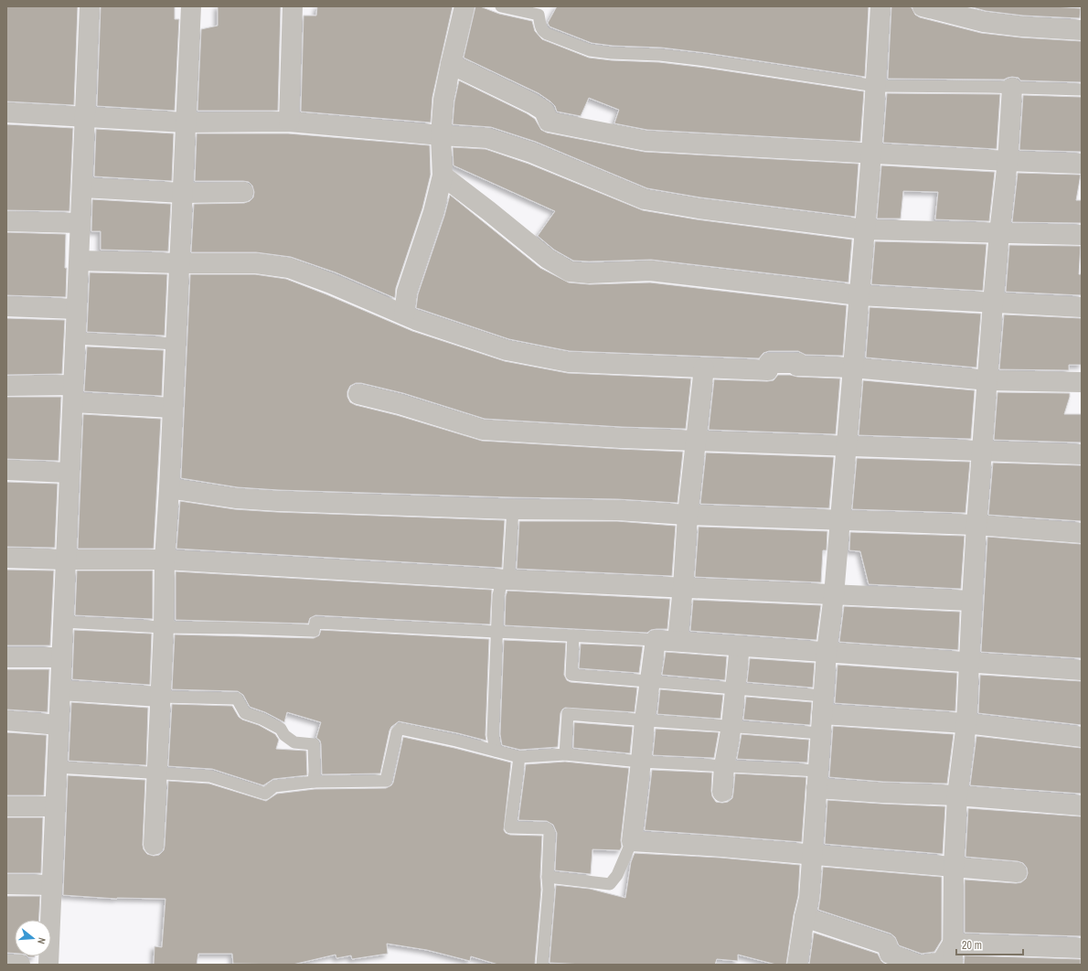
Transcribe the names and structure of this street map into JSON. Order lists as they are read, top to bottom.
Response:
{
  "scale_bar": "20 m",
  "north": "right"
}
